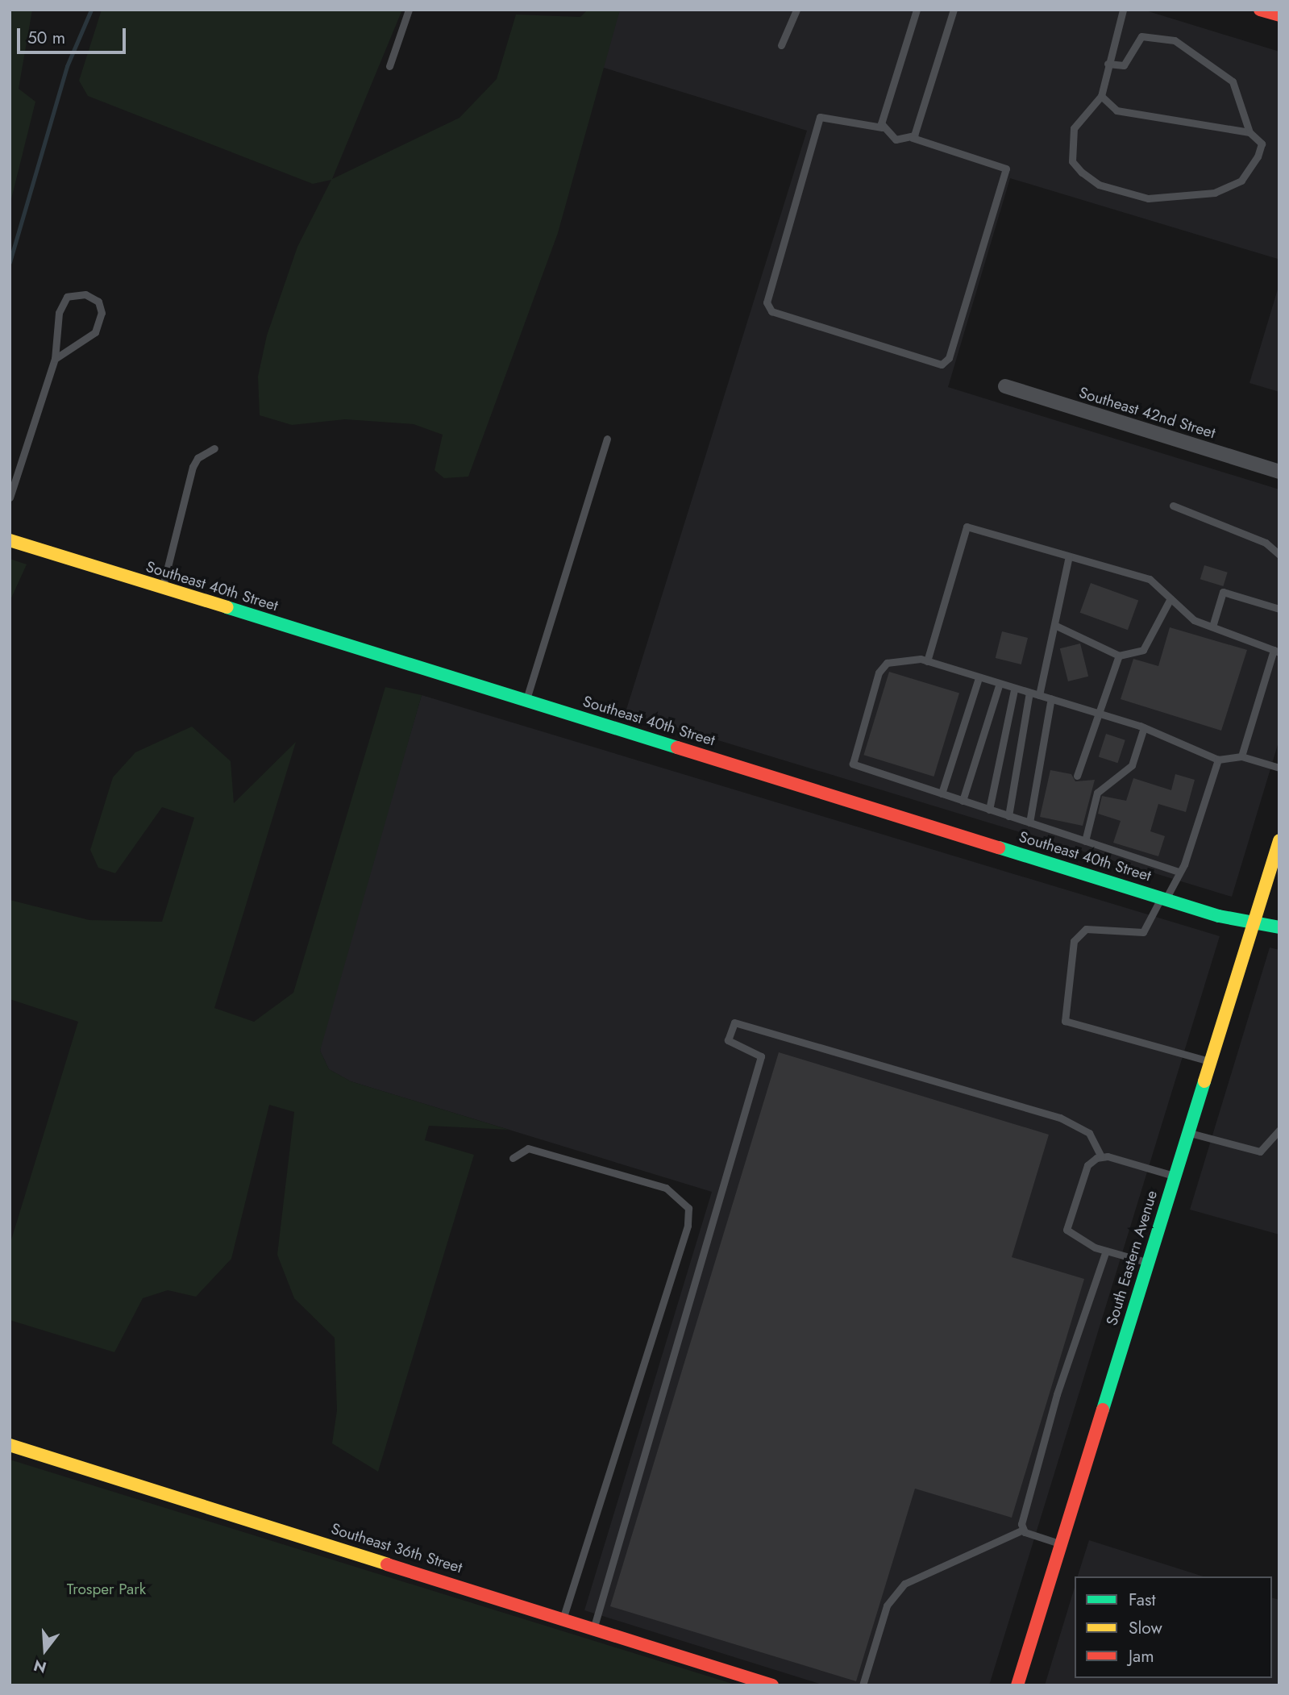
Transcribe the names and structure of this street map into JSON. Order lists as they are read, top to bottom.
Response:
{
  "streets": {
    "street": [
      "Southeast 42nd Street",
      "Southeast 40th Street",
      "South Eastern Avenue",
      "Southeast 36th Street"
    ]
  },
  "crossings": [
    ["Southeast 40th Street", "South Eastern Avenue"]
  ],
  "parks": ["Trosper Park"],
  "legend": ["Fast", "Slow", "Jam"],
  "scale_bar": "50 m",
  "north": "bottom"
}
